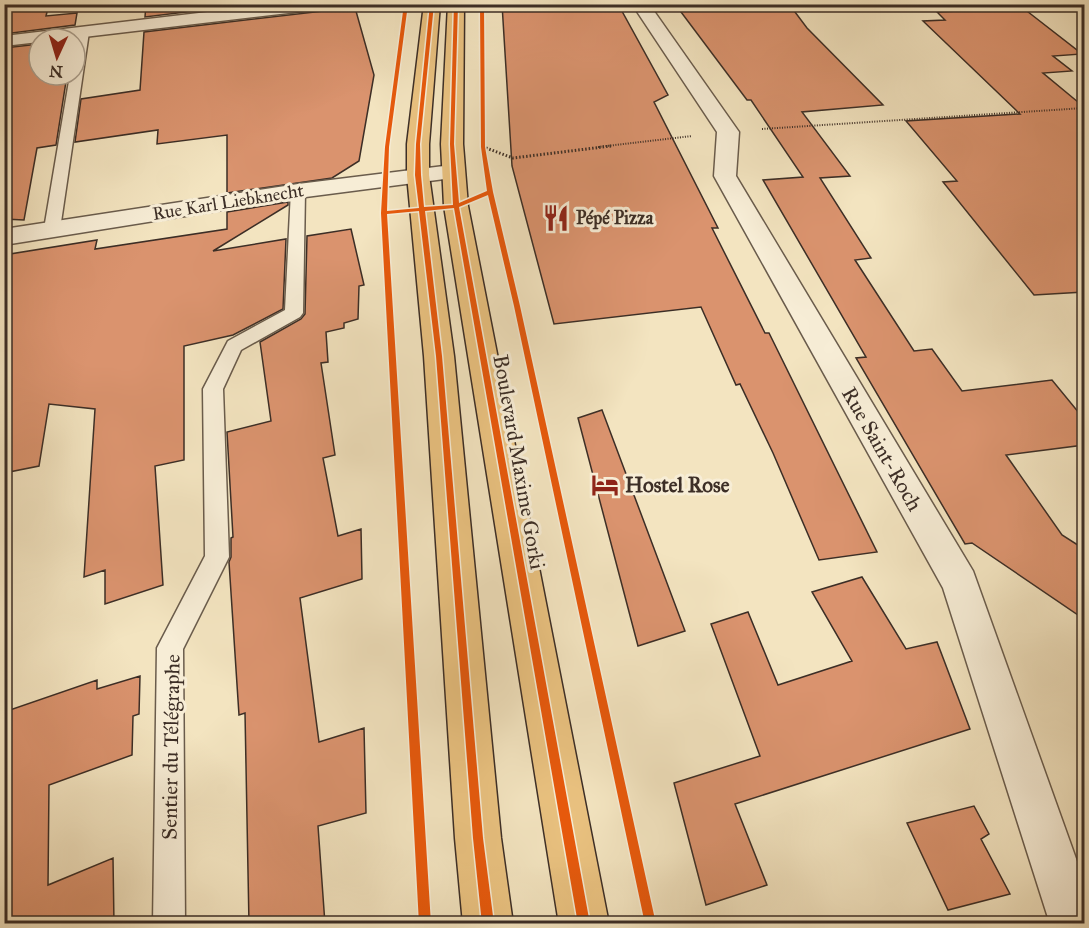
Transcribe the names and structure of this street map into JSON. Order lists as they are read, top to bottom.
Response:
{
  "streets": {
    "main road": ["Boulevard Maxime Gorki"],
    "street": ["Rue Karl Liebknecht", "Rue Saint-Roch"],
    "lane": ["Sentier du Télégraphe"]
  },
  "crossings": [
    ["Rue Karl Liebknecht", "Boulevard Maxime Gorki"],
    ["Rue Karl Liebknecht", "Sentier du Télégraphe"]
  ],
  "places": {
    "restaurant": ["Pépé Pizza"],
    "hotel": ["Hostel Rose"]
  },
  "north": "bottom"
}
